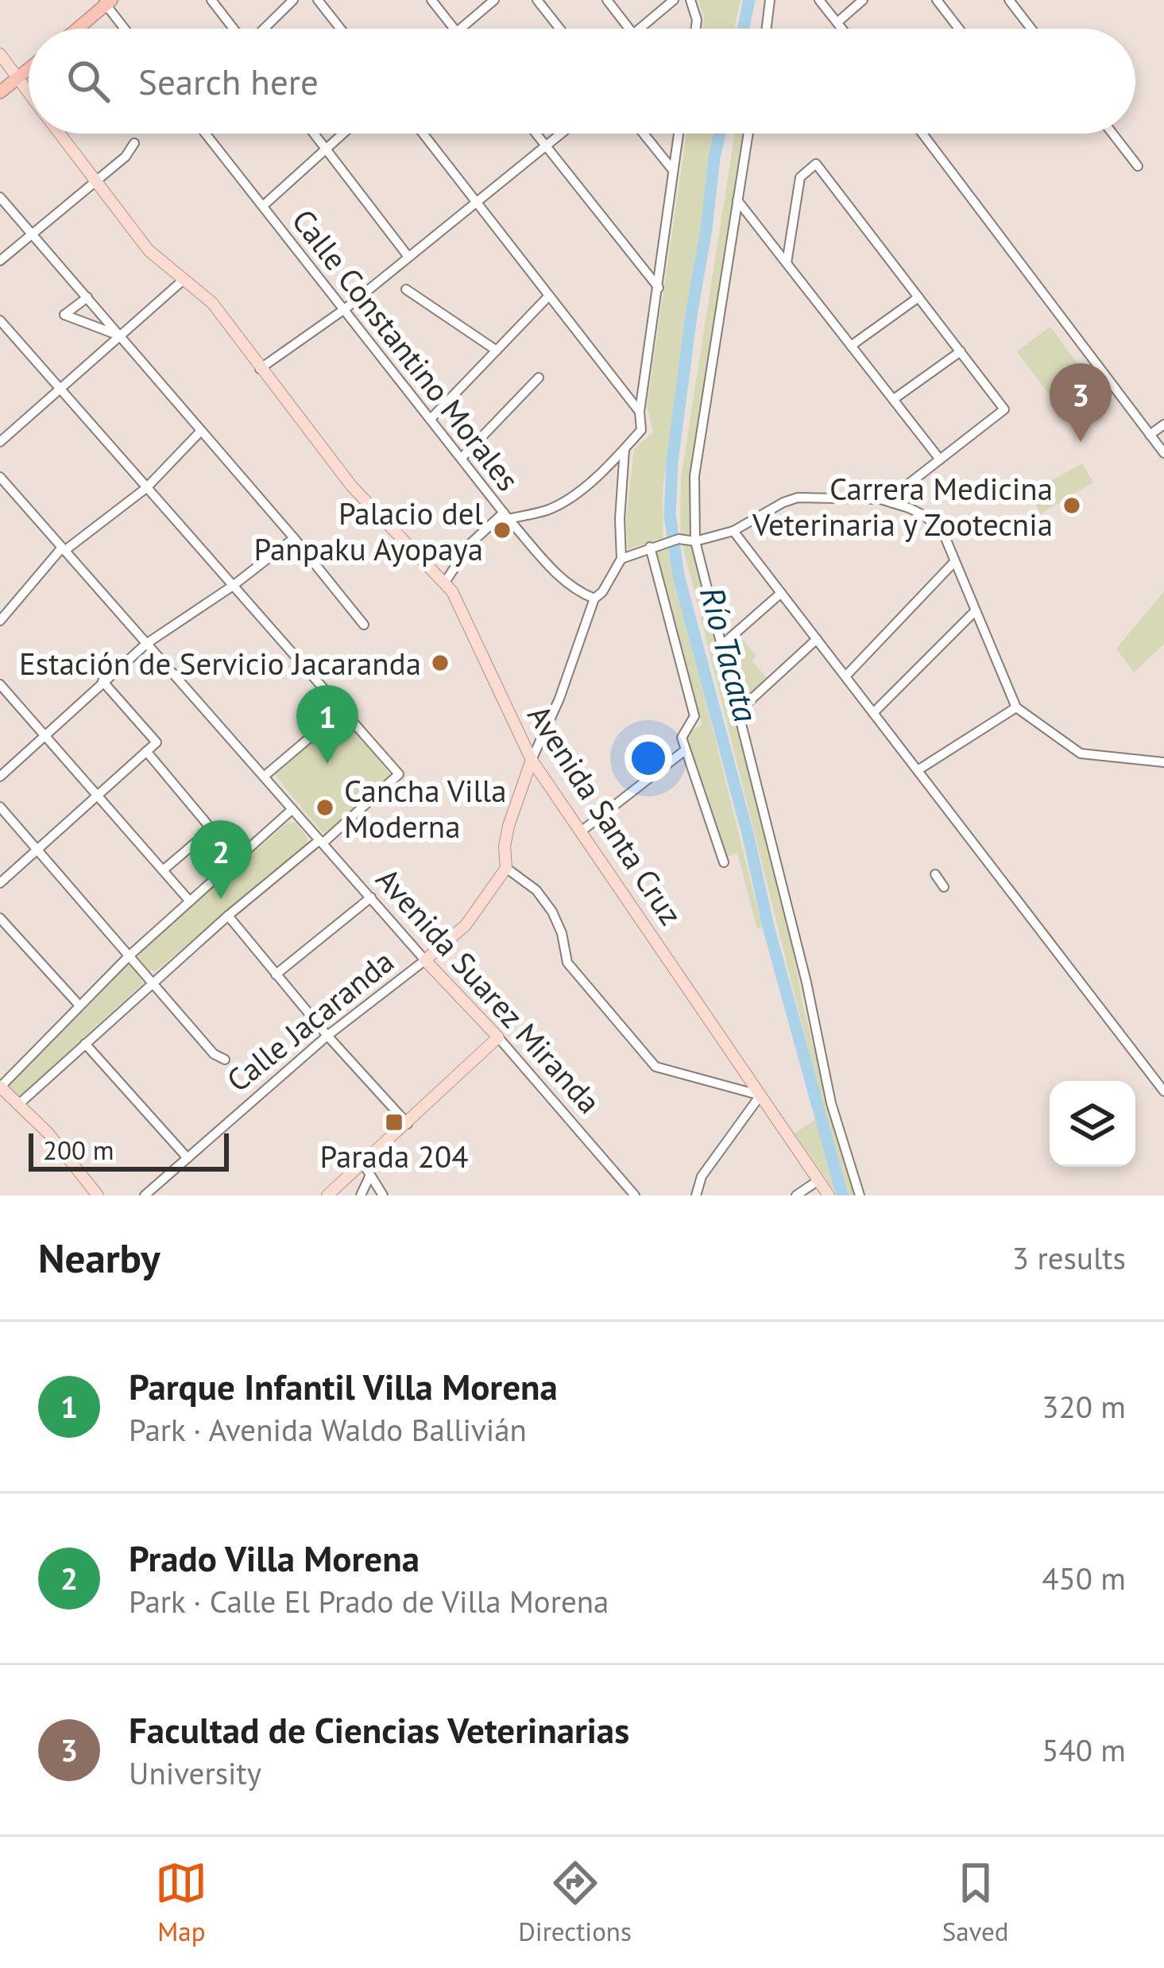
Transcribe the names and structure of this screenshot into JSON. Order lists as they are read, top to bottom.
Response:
{
  "streets": {
    "main road": ["Avenida Santa Cruz", "Avenida Suarez Miranda", "Calle Jacaranda"],
    "street": ["Calle Constantino Morales"]
  },
  "crossings": [
    ["Avenida Suarez Miranda", "Calle Jacaranda"]
  ],
  "water": ["Río Tacata"],
  "places": {
    "other": [
      "Carrera Medicina Veterinaria y Zootecnia",
      "Palacio del Panpaku Ayopaya",
      "Estación de Servicio Jacaranda",
      "Cancha Villa Moderna"
    ],
    "transit": ["Parada 204"]
  },
  "scale_bar": "200 m",
  "page": {
    "search": "Search here",
    "pins": ["3", "1", "2"],
    "scale": "200 m",
    "heading": ["Nearby", "3 results"],
    "list": [
      {
        "mark": "1",
        "name": "Parque Infantil Villa Morena",
        "note": "Park · Avenida Waldo Ballivián",
        "value": "320 m"
      },
      {
        "mark": "2",
        "name": "Prado Villa Morena",
        "note": "Park · Calle El Prado de Villa Morena",
        "value": "450 m"
      },
      {
        "mark": "3",
        "name": "Facultad de Ciencias Veterinarias",
        "note": "University",
        "value": "540 m"
      }
    ],
    "nav": ["Map", "Directions", "Saved"]
  }
}
